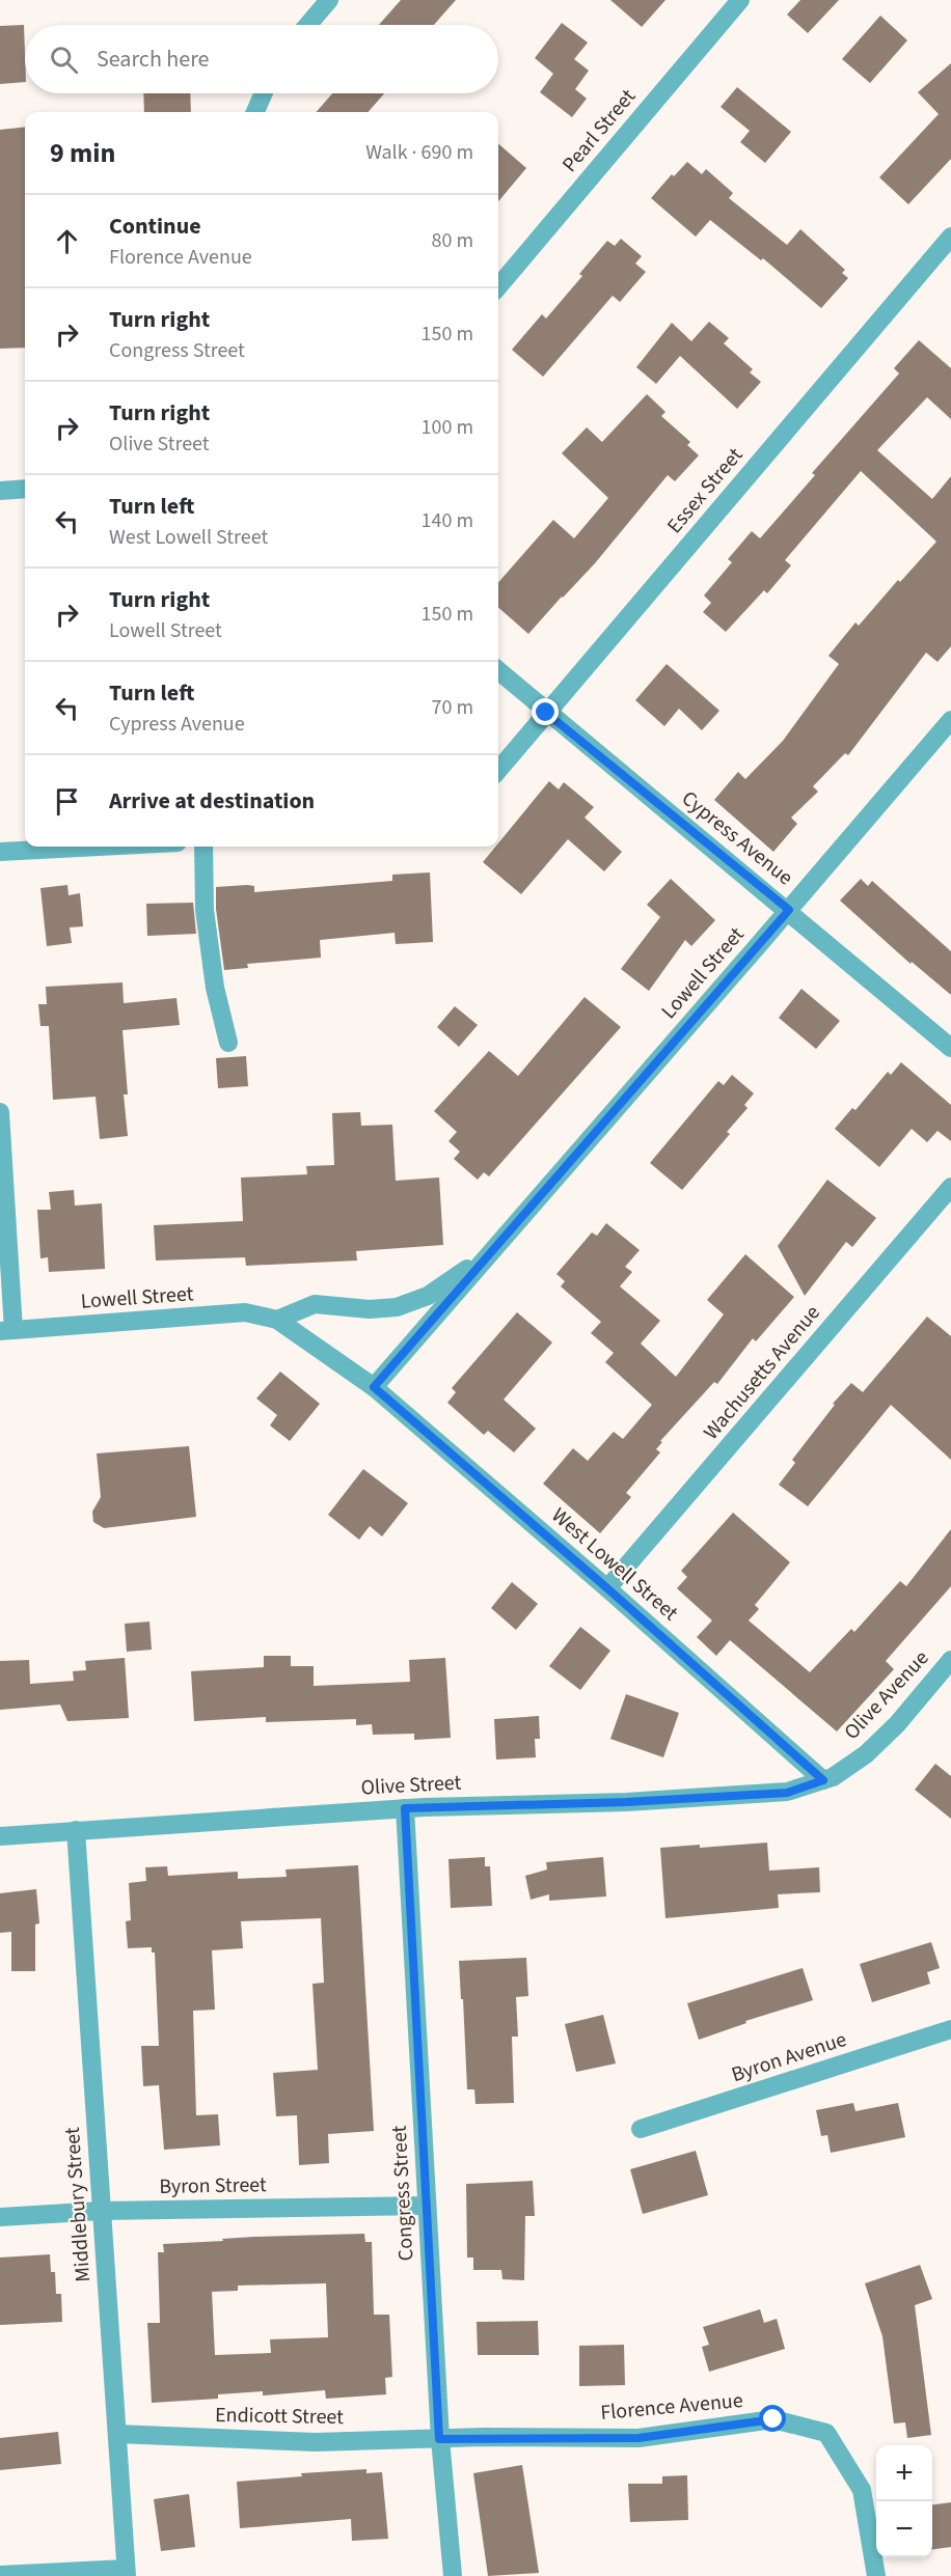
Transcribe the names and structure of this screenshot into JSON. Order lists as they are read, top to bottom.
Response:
{
  "streets": {
    "street": [
      "Pearl Street",
      "Essex Street",
      "Cypress Avenue",
      "Lowell Street",
      "Wachusetts Avenue",
      "West Lowell Street",
      "Olive Avenue",
      "Olive Street",
      "Byron Avenue",
      "Byron Street",
      "Congress Street",
      "Middlebury Street",
      "Florence Avenue",
      "Endicott Street"
    ]
  },
  "crossings": [
    ["Essex Street", "Cypress Avenue"],
    ["Cypress Avenue", "Lowell Street"],
    ["Lowell Street", "West Lowell Street"],
    ["Wachusetts Avenue", "West Lowell Street"],
    ["West Lowell Street", "Olive Avenue"],
    ["West Lowell Street", "Olive Street"],
    ["Olive Avenue", "Olive Street"],
    ["Olive Street", "Congress Street"],
    ["Olive Street", "Middlebury Street"],
    ["Byron Street", "Congress Street"],
    ["Byron Street", "Middlebury Street"],
    ["Congress Street", "Florence Avenue"],
    ["Congress Street", "Endicott Street"],
    ["Middlebury Street", "Endicott Street"],
    ["Florence Avenue", "Endicott Street"]
  ],
  "page": {
    "search": "Search here",
    "heading": ["9 min", "Walk · 690 m"],
    "list": [
      ["Continue", "Florence Avenue", "80 m"],
      ["Turn right", "Congress Street", "150 m"],
      ["Turn right", "Olive Street", "100 m"],
      ["Turn left", "West Lowell Street", "140 m"],
      ["Turn right", "Lowell Street", "150 m"],
      ["Turn left", "Cypress Avenue", "70 m"],
      "Arrive at destination"
    ],
    "map_buttons": ["+", "−"]
  }
}
